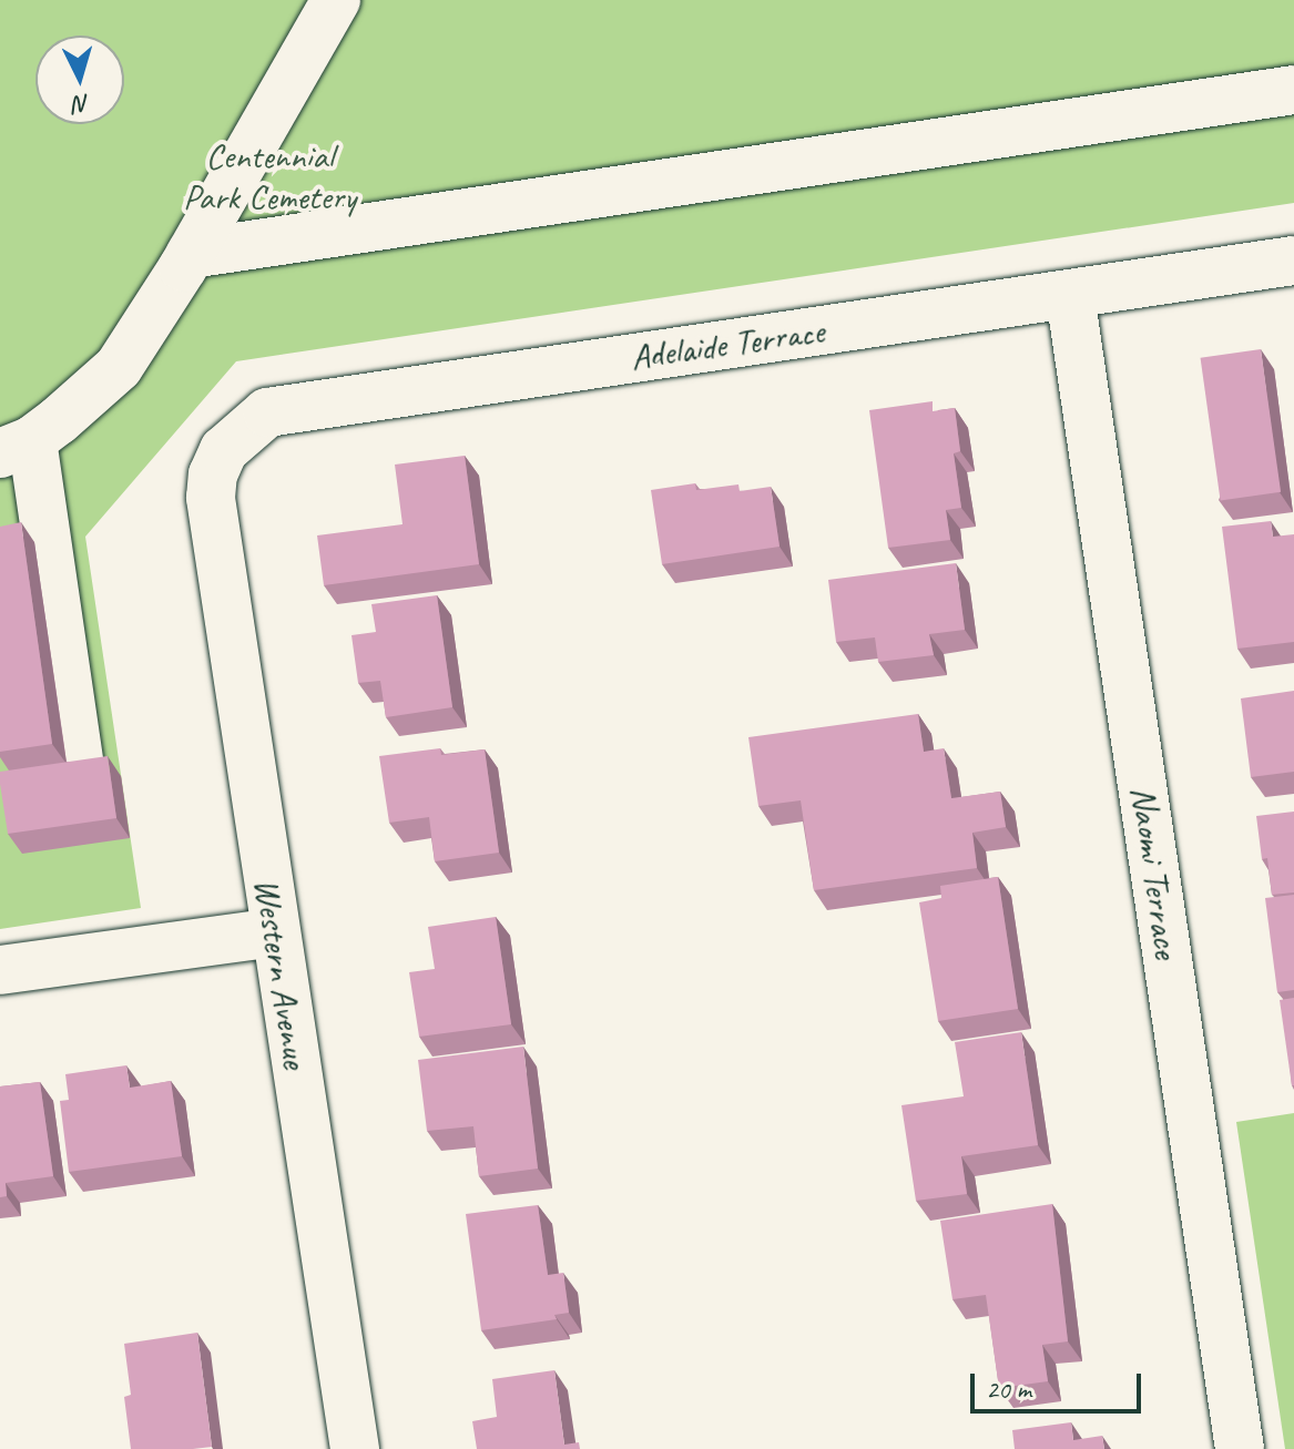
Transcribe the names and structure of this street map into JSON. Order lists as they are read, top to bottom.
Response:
{
  "streets": {
    "street": ["Adelaide Terrace", "Naomi Terrace", "Western Avenue"]
  },
  "crossings": [
    ["Adelaide Terrace", "Naomi Terrace"],
    ["Adelaide Terrace", "Western Avenue"]
  ],
  "parks": ["Centennial Park Cemetery"],
  "scale_bar": "20 m",
  "north": "bottom"
}
